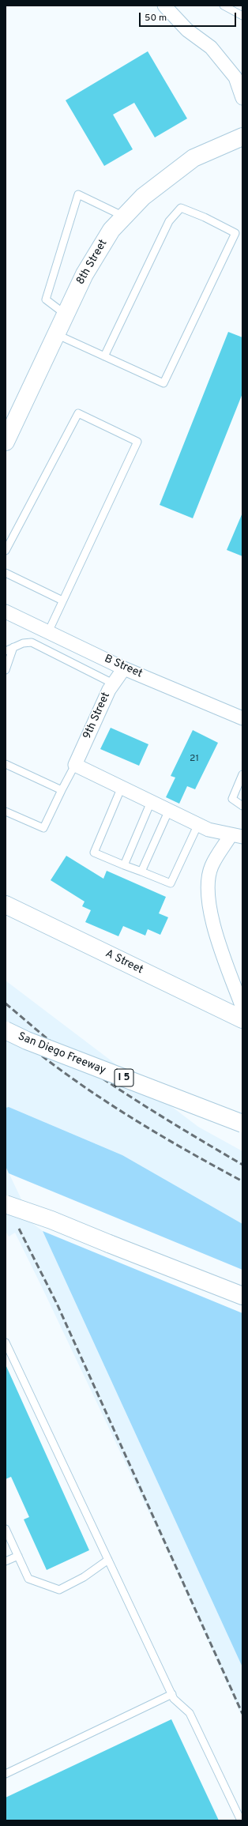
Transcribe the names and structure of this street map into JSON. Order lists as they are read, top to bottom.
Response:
{
  "streets": {
    "main road": [
      "8th Street",
      "A Street",
      "San Diego Freeway",
      "I 5"
    ],
    "street": ["B Street", "9th Street"]
  },
  "crossings": [
    ["B Street", "9th Street"]
  ],
  "house_numbers": ["21"],
  "scale_bar": "50 m"
}
